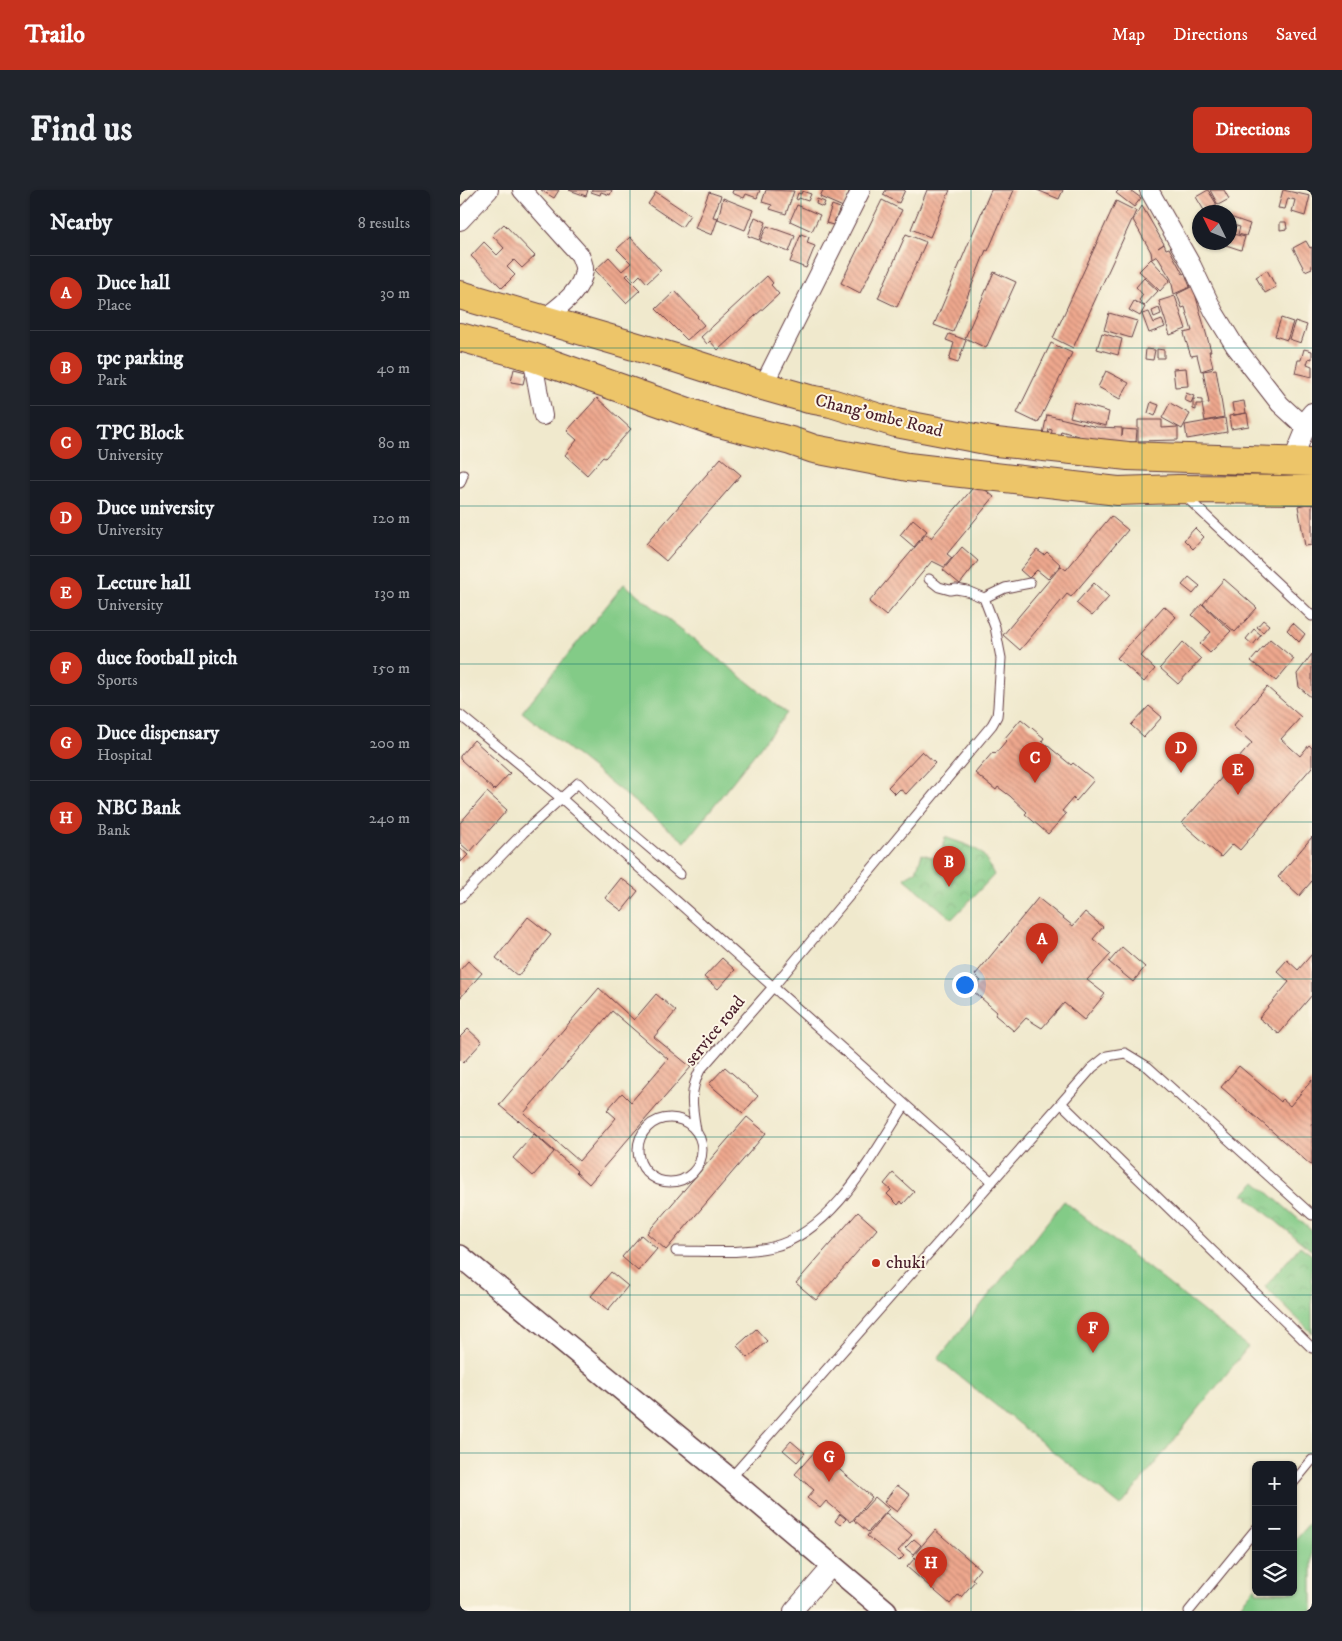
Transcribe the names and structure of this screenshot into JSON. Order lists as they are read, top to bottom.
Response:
{
  "streets": {
    "main road": ["Chang'ombe Road"],
    "lane": ["service road"]
  },
  "places": ["chuki"],
  "north": "top left",
  "page": {
    "header": "Trailo",
    "nav": ["Map", "Directions", "Saved"],
    "buttons": "Directions",
    "title": "Find us",
    "heading": ["Nearby", "8 results"],
    "list": [
      {
        "mark": "A",
        "name": "Duce hall",
        "note": "Place",
        "value": "30 m"
      },
      {
        "mark": "B",
        "name": "tpc parking",
        "note": "Park",
        "value": "40 m"
      },
      {
        "mark": "C",
        "name": "TPC Block",
        "note": "University",
        "value": "80 m"
      },
      {
        "mark": "D",
        "name": "Duce university",
        "note": "University",
        "value": "120 m"
      },
      {
        "mark": "E",
        "name": "Lecture hall",
        "note": "University",
        "value": "130 m"
      },
      {
        "mark": "F",
        "name": "duce football pitch",
        "note": "Sports",
        "value": "150 m"
      },
      {
        "mark": "G",
        "name": "Duce dispensary",
        "note": "Hospital",
        "value": "200 m"
      },
      {
        "mark": "H",
        "name": "NBC Bank",
        "note": "Bank",
        "value": "240 m"
      }
    ],
    "pins": [
      "D",
      "C",
      "E",
      "B",
      "A",
      "F",
      "G",
      "H"
    ],
    "map_buttons": ["+", "−"]
  }
}
